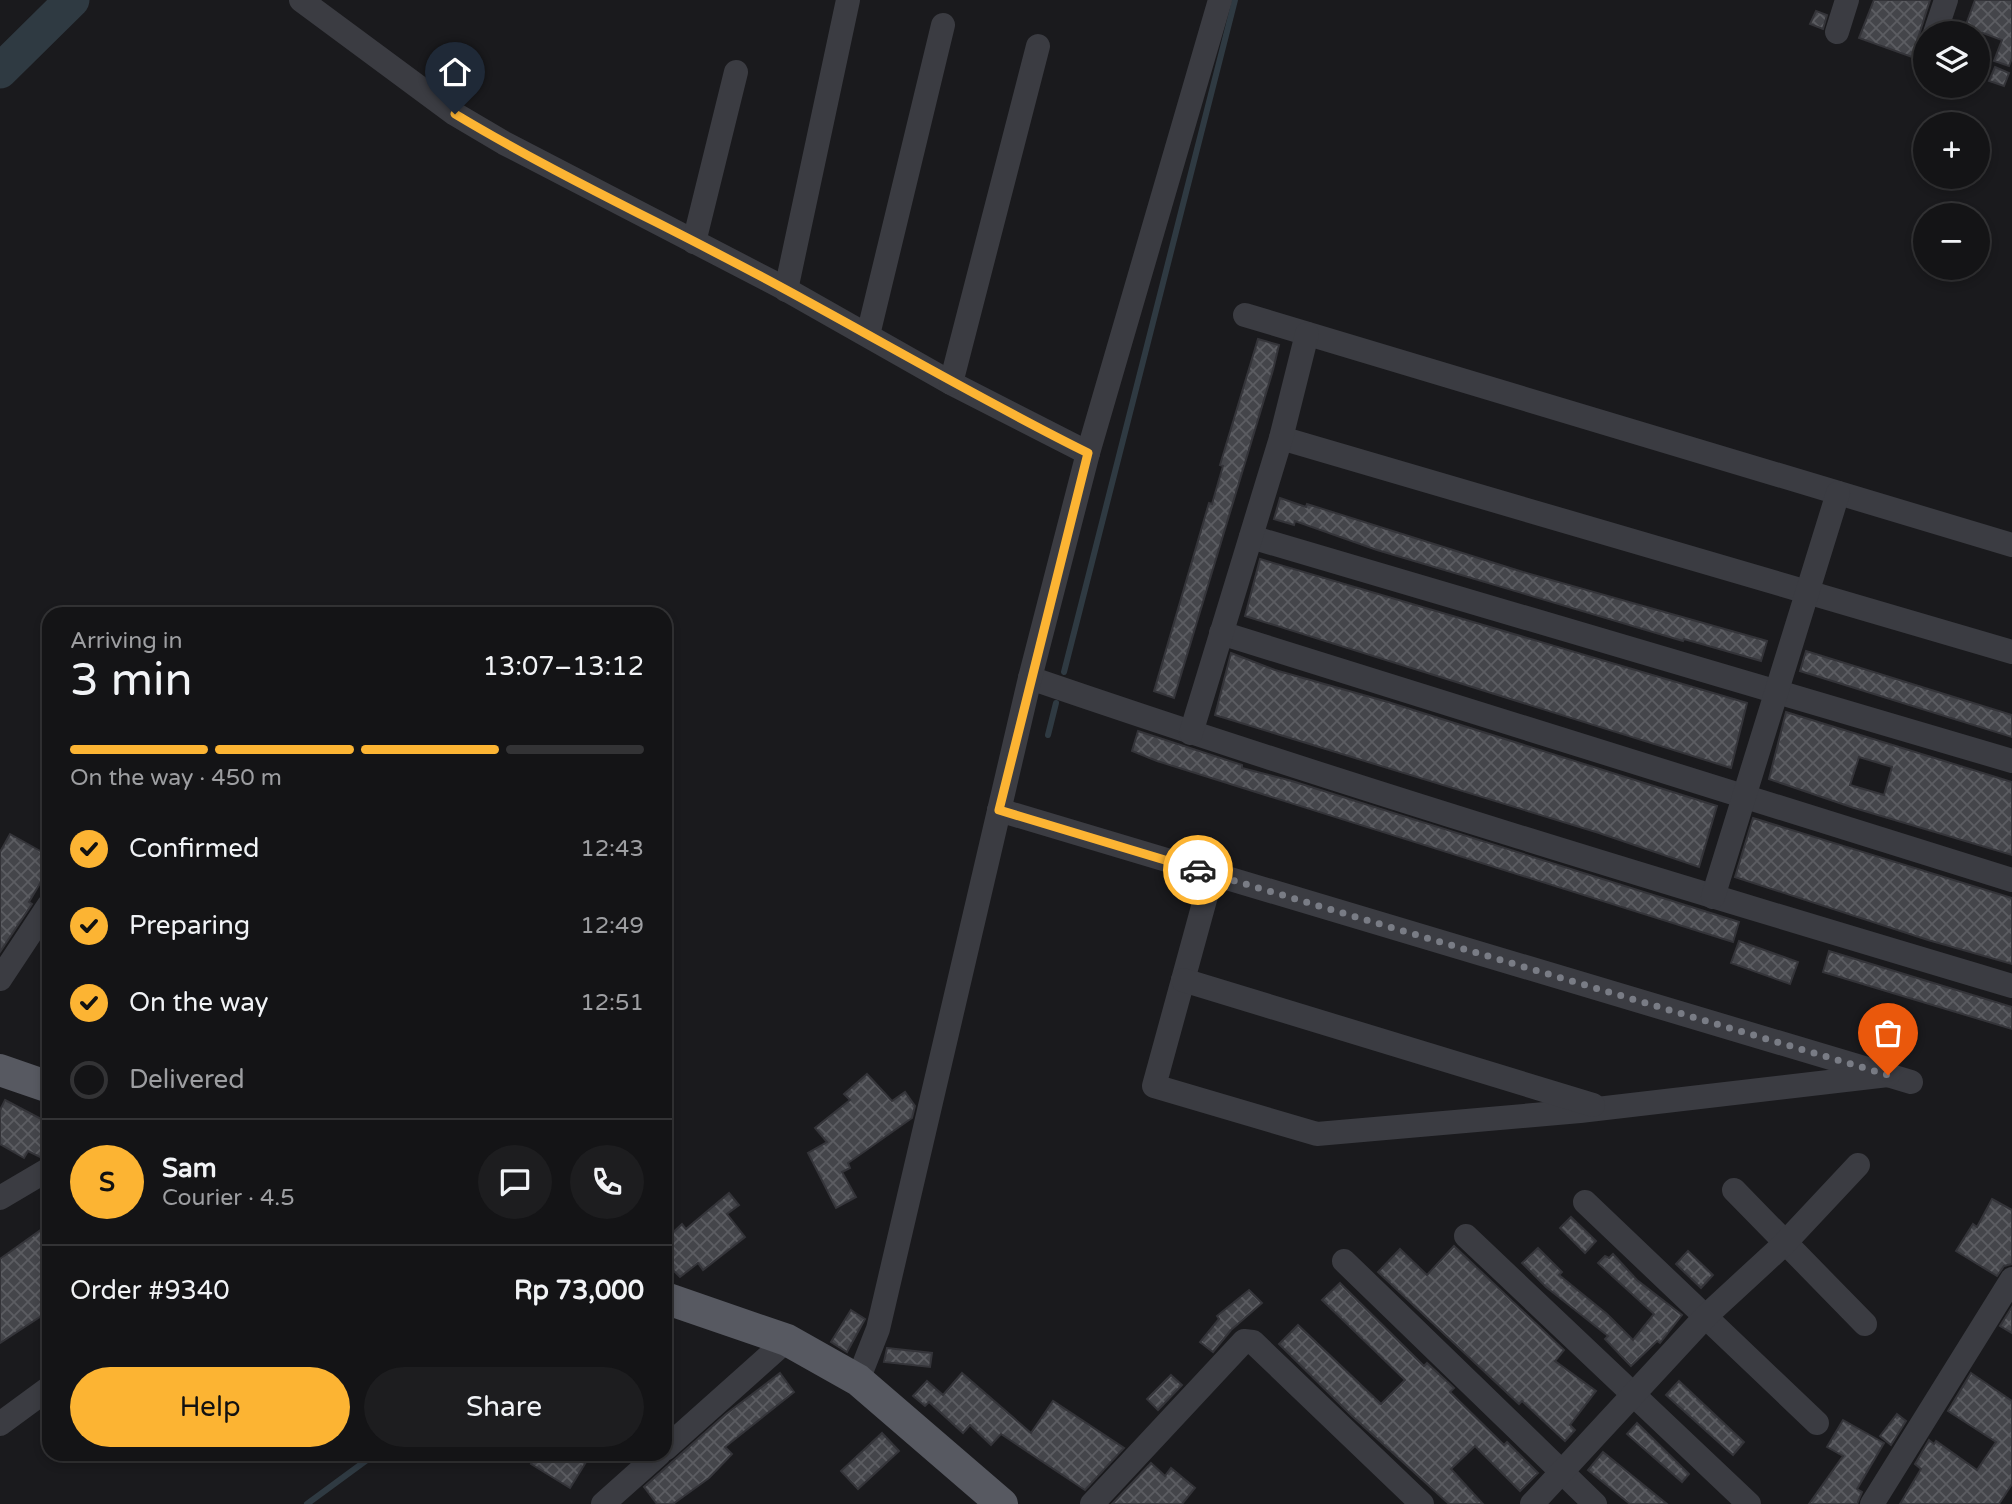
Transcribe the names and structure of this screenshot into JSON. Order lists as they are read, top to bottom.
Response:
{
  "page": {
    "map_buttons": ["+", "−"],
    "heading": ["3 min", "Arriving in", "13:07–13:12"],
    "panel": [
      "Sam",
      "Courier · 4.5",
      "Order #9340",
      "Rp 73,000"
    ],
    "bar": "On the way · 450 m",
    "list": [
      ["Confirmed", "12:43"],
      ["Preparing", "12:49"],
      ["On the way", "12:51"],
      "Delivered"
    ],
    "round": "S",
    "buttons": ["Help", "Share"]
  }
}
